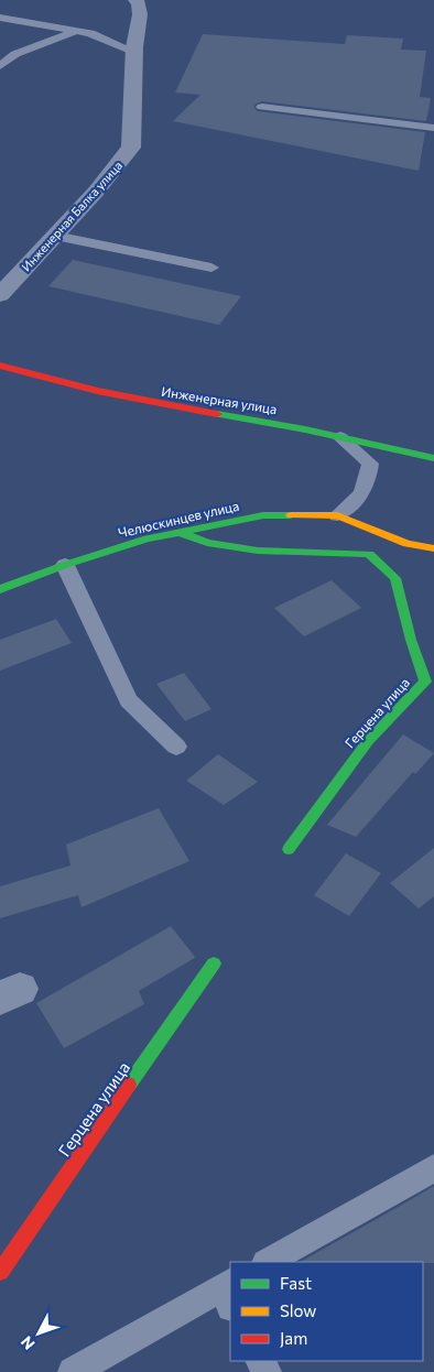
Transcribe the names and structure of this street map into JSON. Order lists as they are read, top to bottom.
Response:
{
  "streets": {
    "street": [
      "Инженерная Балка улица",
      "Инженерная улица",
      "Челюскинцев улица",
      "Герцена улица"
    ]
  },
  "crossings": [
    ["Челюскинцев улица", "Герцена улица"]
  ],
  "legend": ["Fast", "Slow", "Jam"],
  "north": "bottom left"
}
